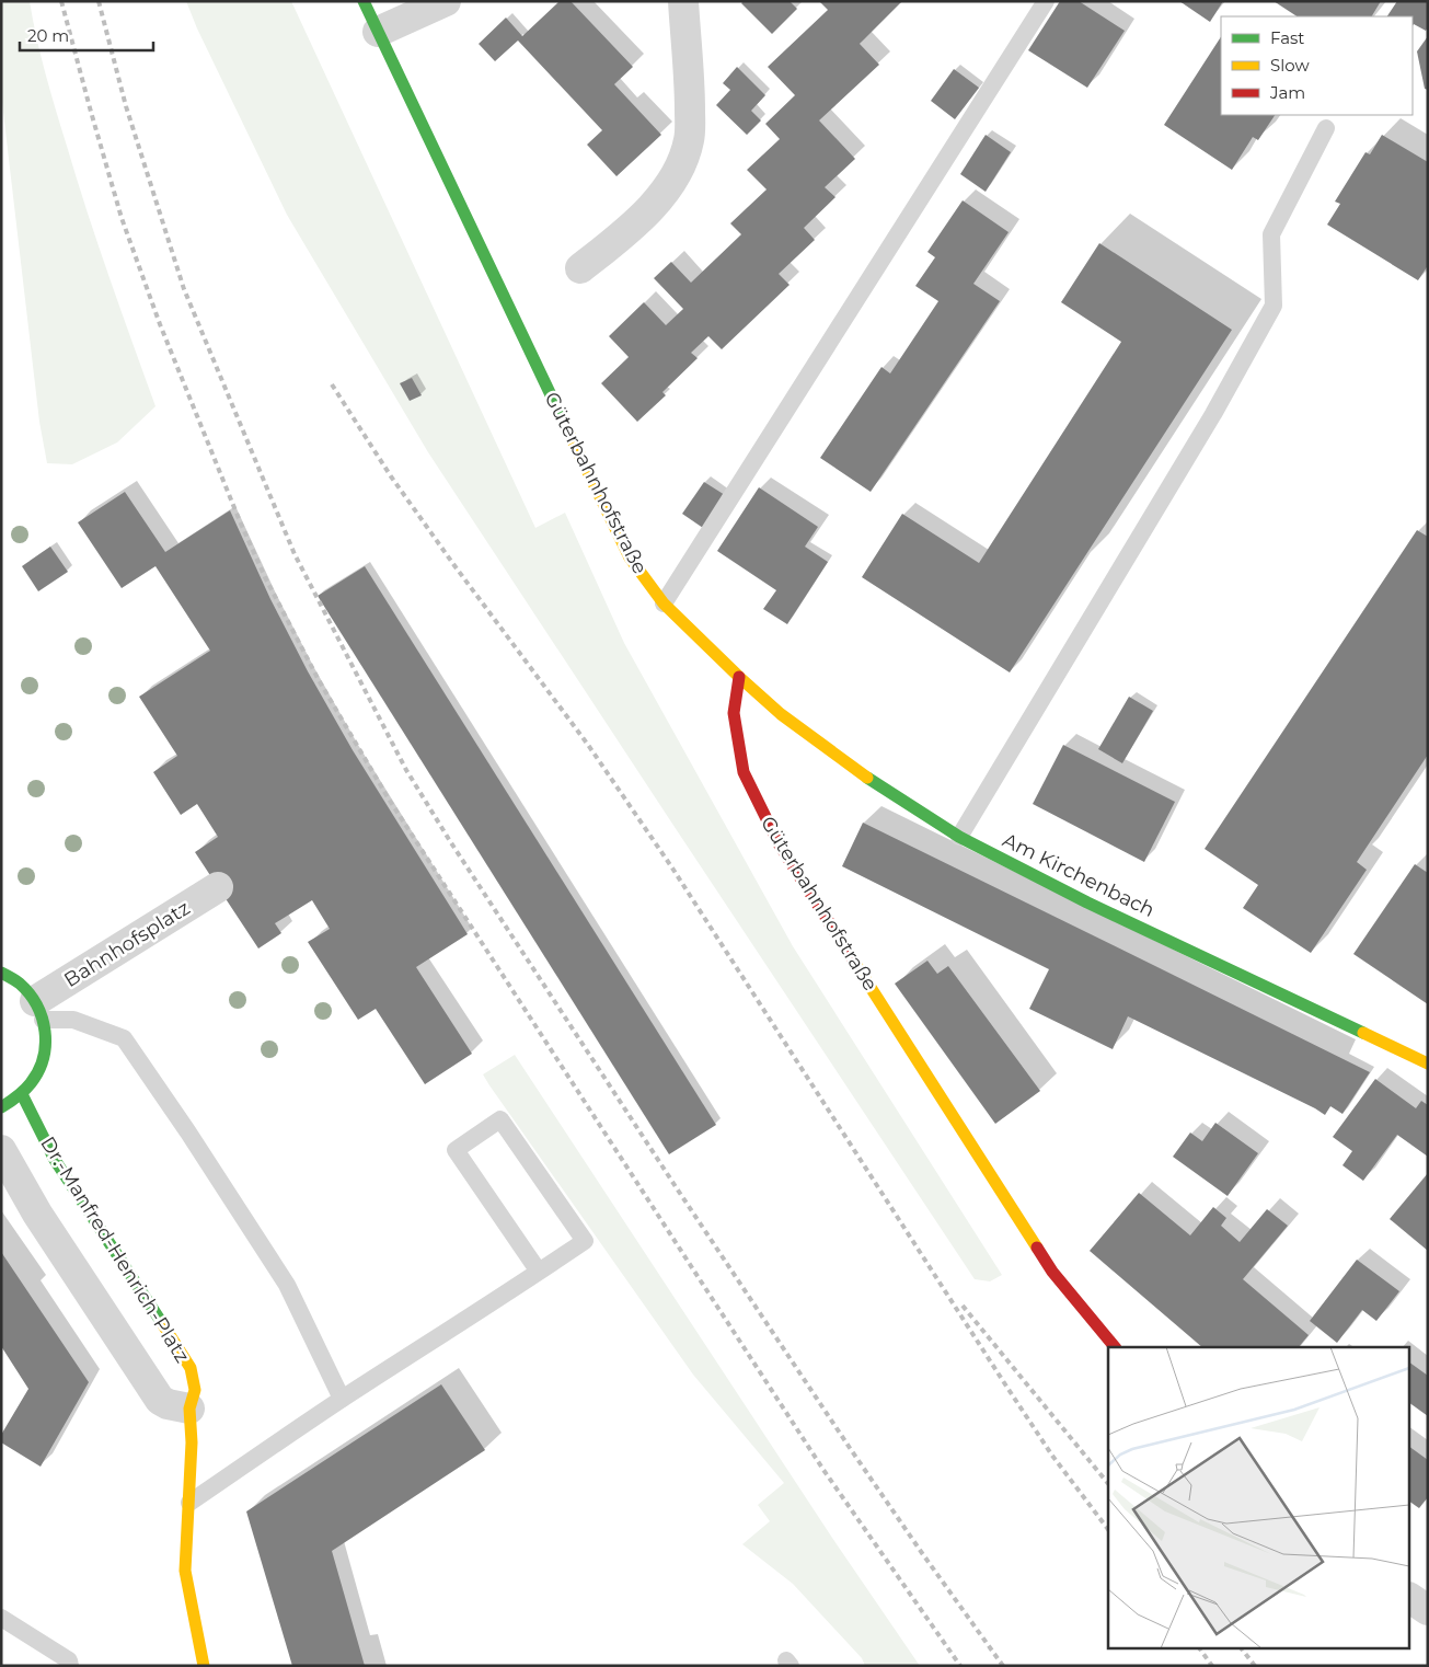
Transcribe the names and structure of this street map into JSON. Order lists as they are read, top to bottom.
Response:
{
  "streets": {
    "street": [
      "Güterbahnhofstraße",
      "Am Kirchenbach",
      "Bahnhofsplatz",
      "Dr.-Manfred-Henrich-Platz"
    ]
  },
  "crossings": [
    ["Güterbahnhofstraße", "Am Kirchenbach"]
  ],
  "legend": ["Fast", "Slow", "Jam"],
  "scale_bar": "20 m"
}
